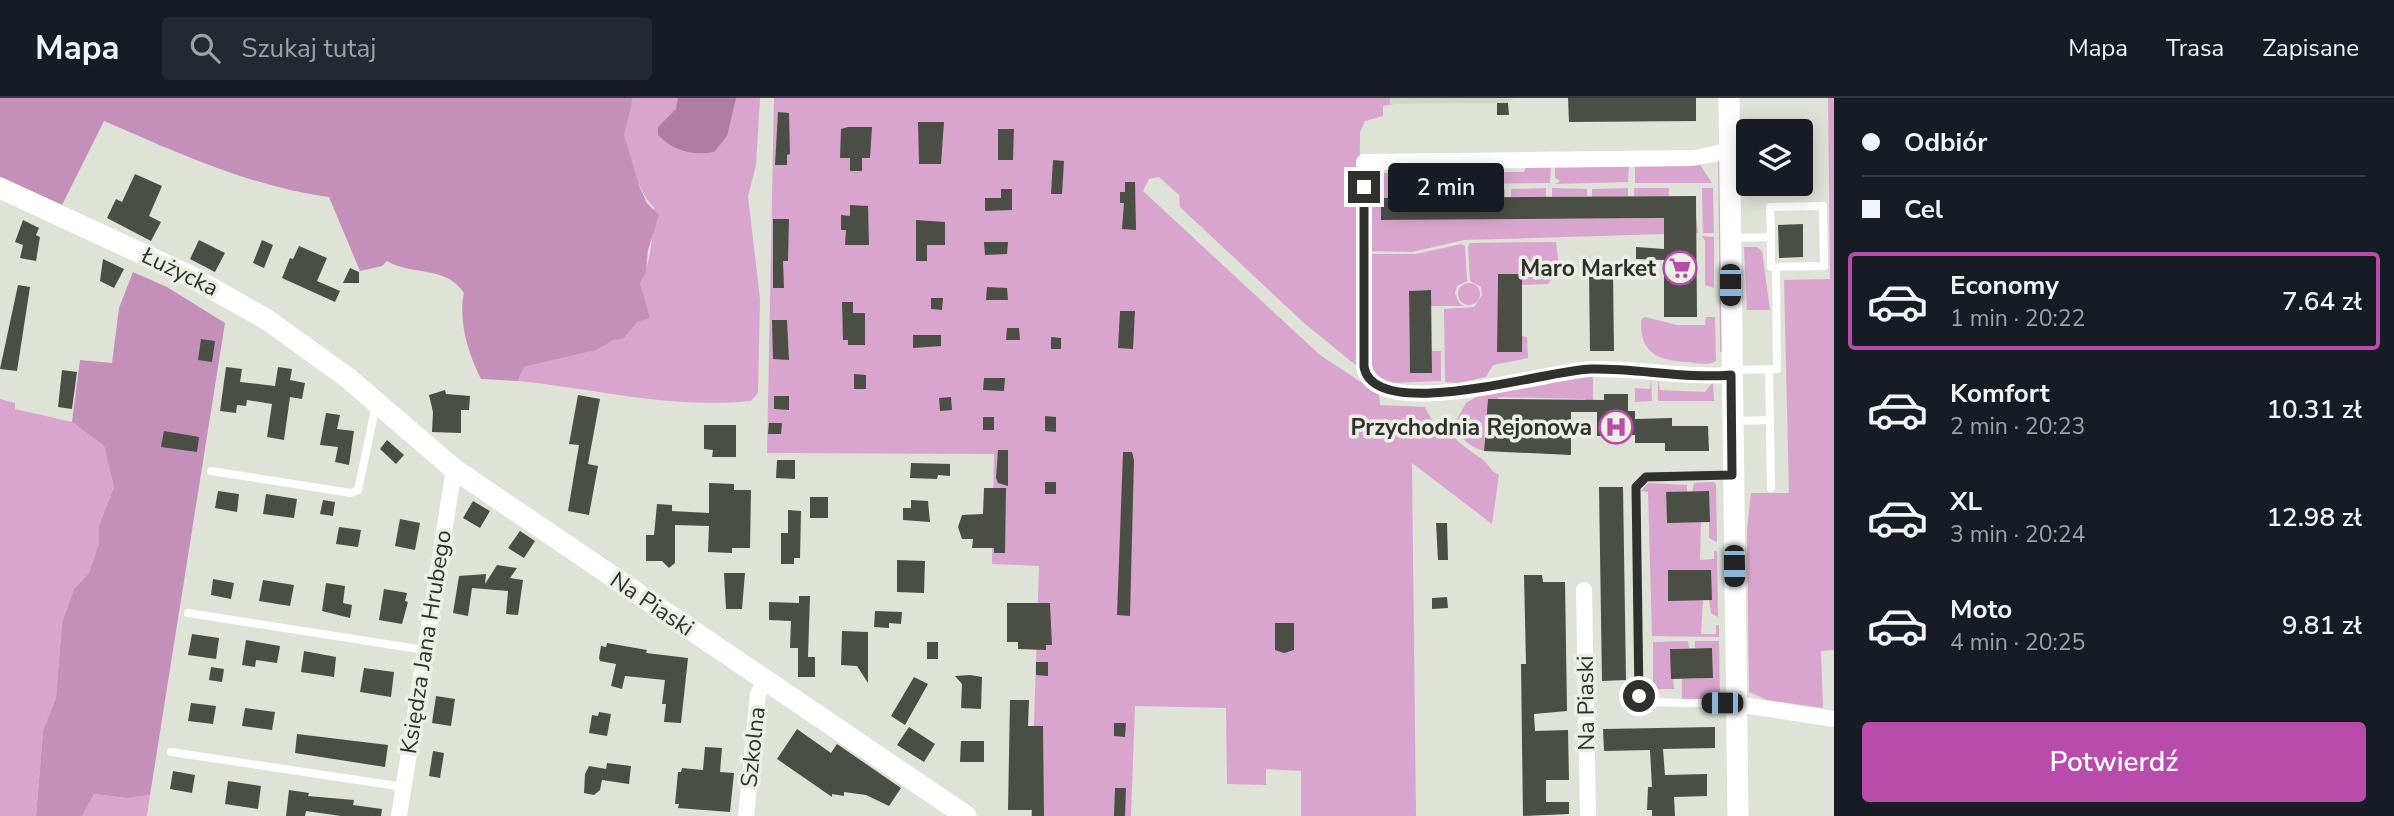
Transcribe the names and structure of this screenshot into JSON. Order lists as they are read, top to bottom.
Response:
{
  "streets": {
    "street": [
      "Łużycka",
      "Na Piaski",
      "Księdza Jana Hrubego",
      "Szkolna"
    ]
  },
  "crossings": [
    ["Łużycka", "Na Piaski"],
    ["Na Piaski", "Księdza Jana Hrubego"],
    ["Na Piaski", "Szkolna"]
  ],
  "places": {
    "supermarket": ["Maro Market"],
    "hospital": ["Przychodnia Rejonowa"]
  },
  "page": {
    "header": "Mapa",
    "search": "Szukaj tutaj",
    "nav": ["Mapa", "Trasa", "Zapisane"],
    "banner": ["Odbiór", "Cel"],
    "bubble": "2 min",
    "list": [
      {
        "name": "Economy",
        "note": "1 min · 20:22",
        "value": "7.64 zł"
      },
      {
        "name": "Komfort",
        "note": "2 min · 20:23",
        "value": "10.31 zł"
      },
      {
        "name": "XL",
        "note": "3 min · 20:24",
        "value": "12.98 zł"
      },
      {
        "name": "Moto",
        "note": "4 min · 20:25",
        "value": "9.81 zł"
      }
    ],
    "buttons": "Potwierdź"
  }
}
